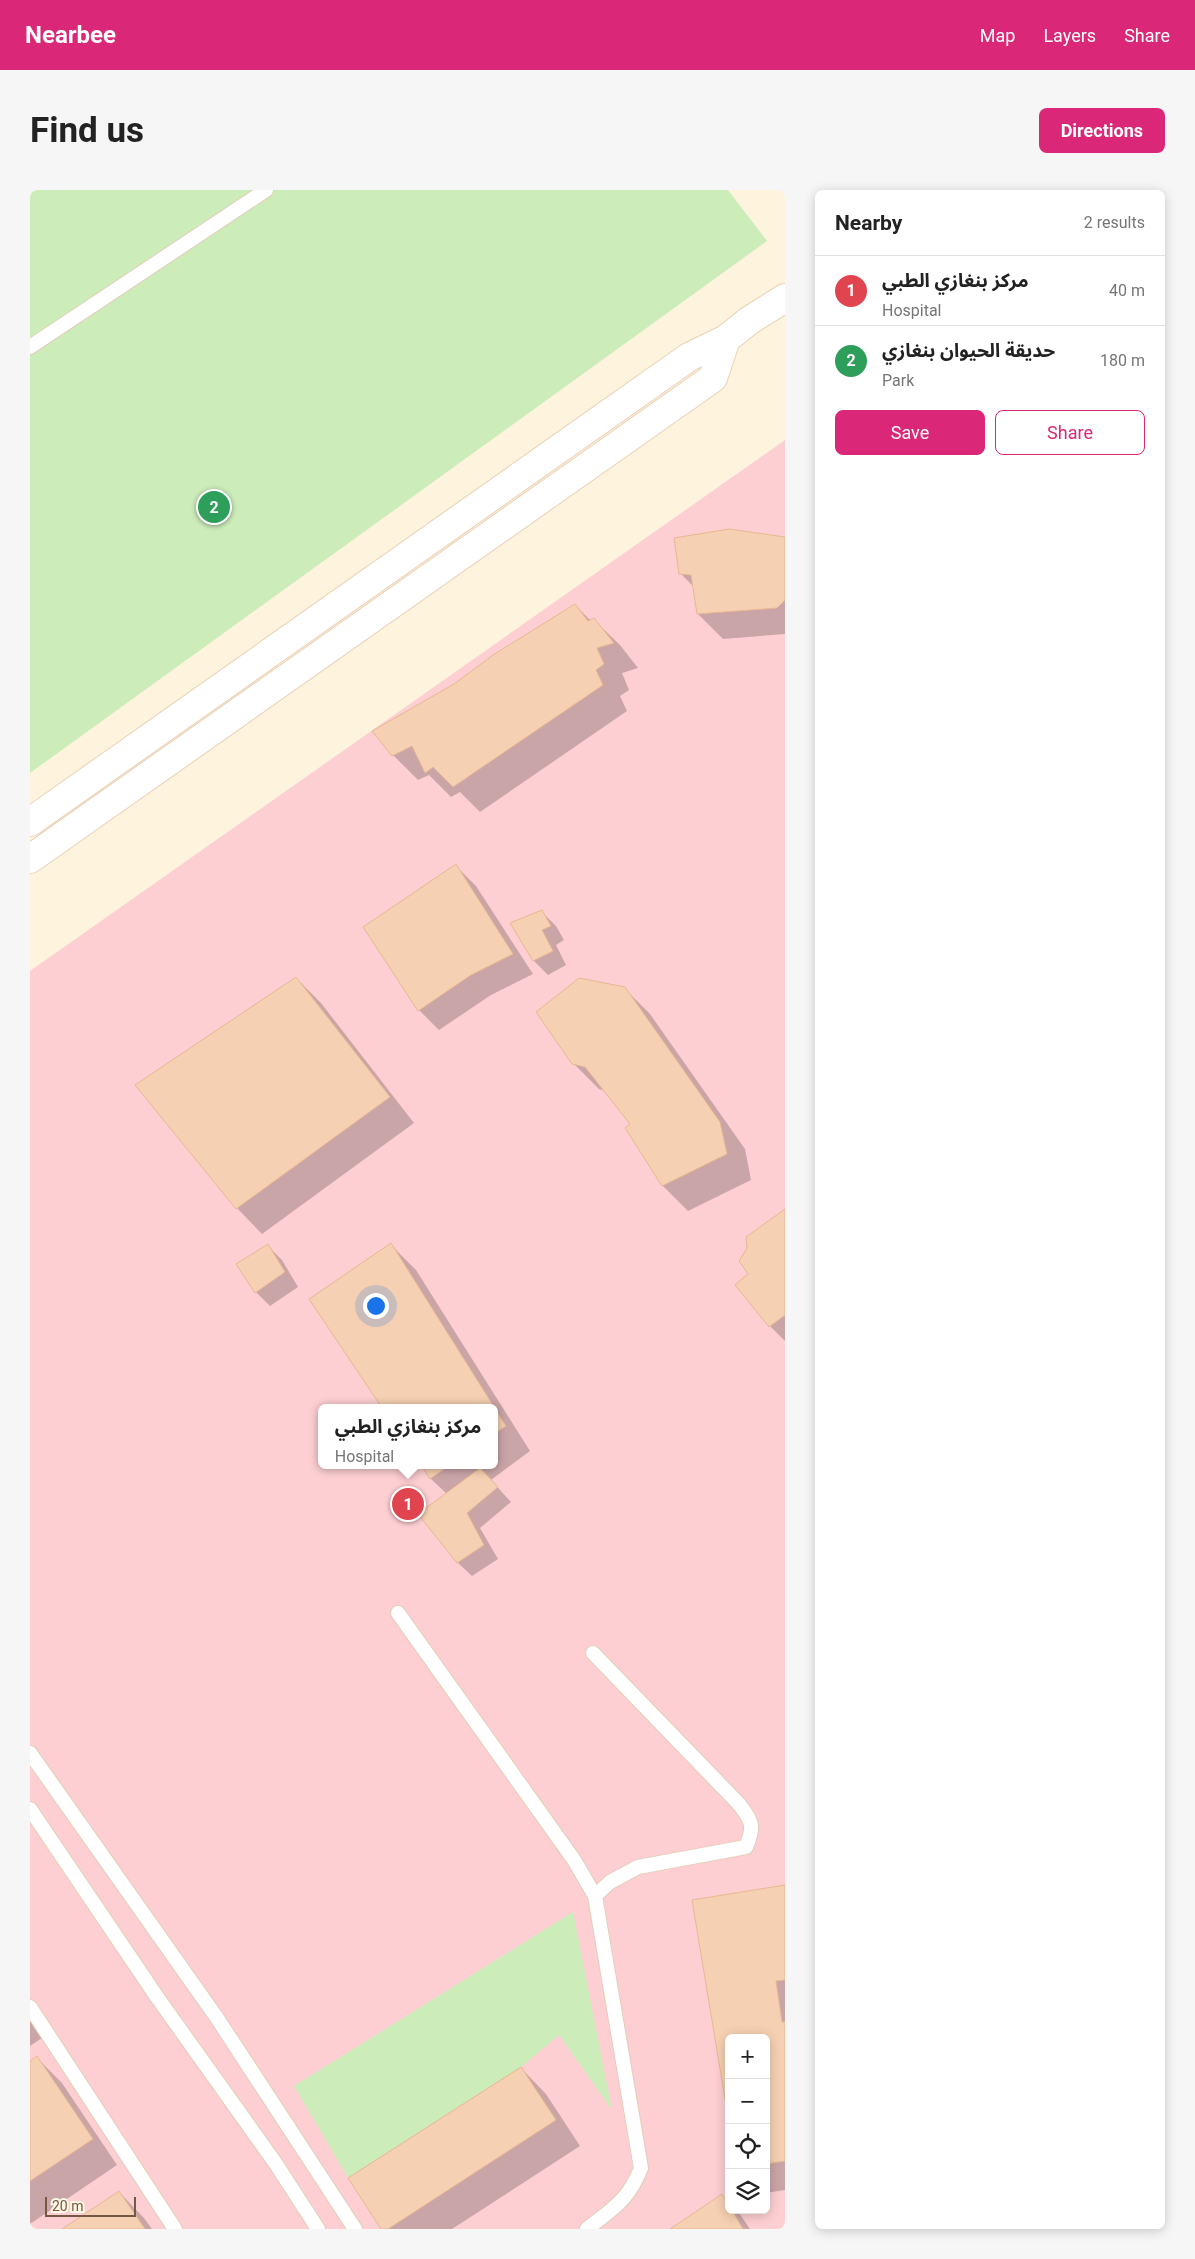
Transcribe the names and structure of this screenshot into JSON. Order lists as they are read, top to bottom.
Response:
{
  "scale_bar": "20 m",
  "page": {
    "header": "Nearbee",
    "nav": ["Map", "Layers", "Share"],
    "buttons": [
      "Directions",
      ["Save", "Share"]
    ],
    "title": "Find us",
    "heading": ["Nearby", "2 results"],
    "list": [
      {
        "mark": "1",
        "name": "مركز بنغازي الطبي",
        "note": "Hospital",
        "value": "40 m"
      },
      {
        "mark": "2",
        "name": "حديقة الحيوان بنغازي",
        "note": "Park",
        "value": "180 m"
      }
    ],
    "pins": ["2", "1"],
    "popup": ["مركز بنغازي الطبي", "Hospital"],
    "map_buttons": ["+", "−"],
    "scale": "20 m"
  }
}
